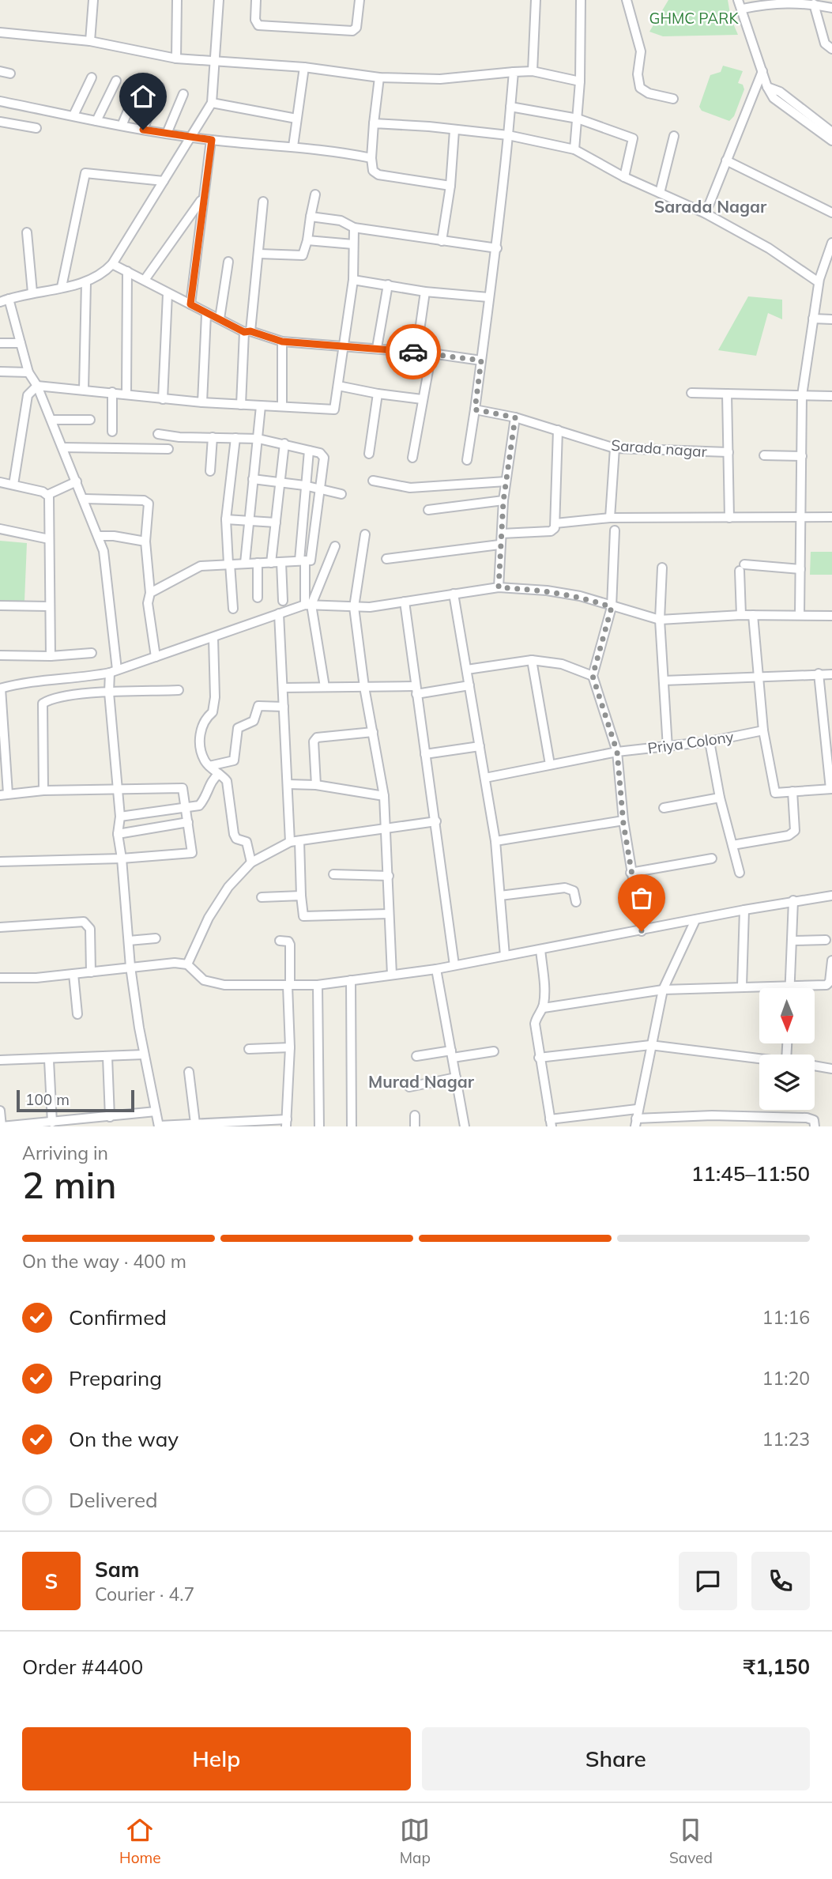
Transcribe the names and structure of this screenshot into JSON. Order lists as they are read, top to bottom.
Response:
{
  "streets": {
    "street": ["Sarada nagar", "Priya Colony"]
  },
  "districts": ["Sarada Nagar", "Murad Nagar"],
  "parks": ["GHMC PARK"],
  "scale_bar": "100 m",
  "north": "bottom",
  "page": {
    "scale": "100 m",
    "heading": ["2 min", "Arriving in", "11:45–11:50"],
    "panel": [
      "Sam",
      "Courier · 4.7",
      "Order #4400",
      "₹1,150"
    ],
    "bar": "On the way · 400 m",
    "list": [
      ["Confirmed", "11:16"],
      ["Preparing", "11:20"],
      ["On the way", "11:23"],
      "Delivered"
    ],
    "round": "S",
    "buttons": ["Help", "Share"],
    "tabs": ["Home", "Map", "Saved"]
  }
}
